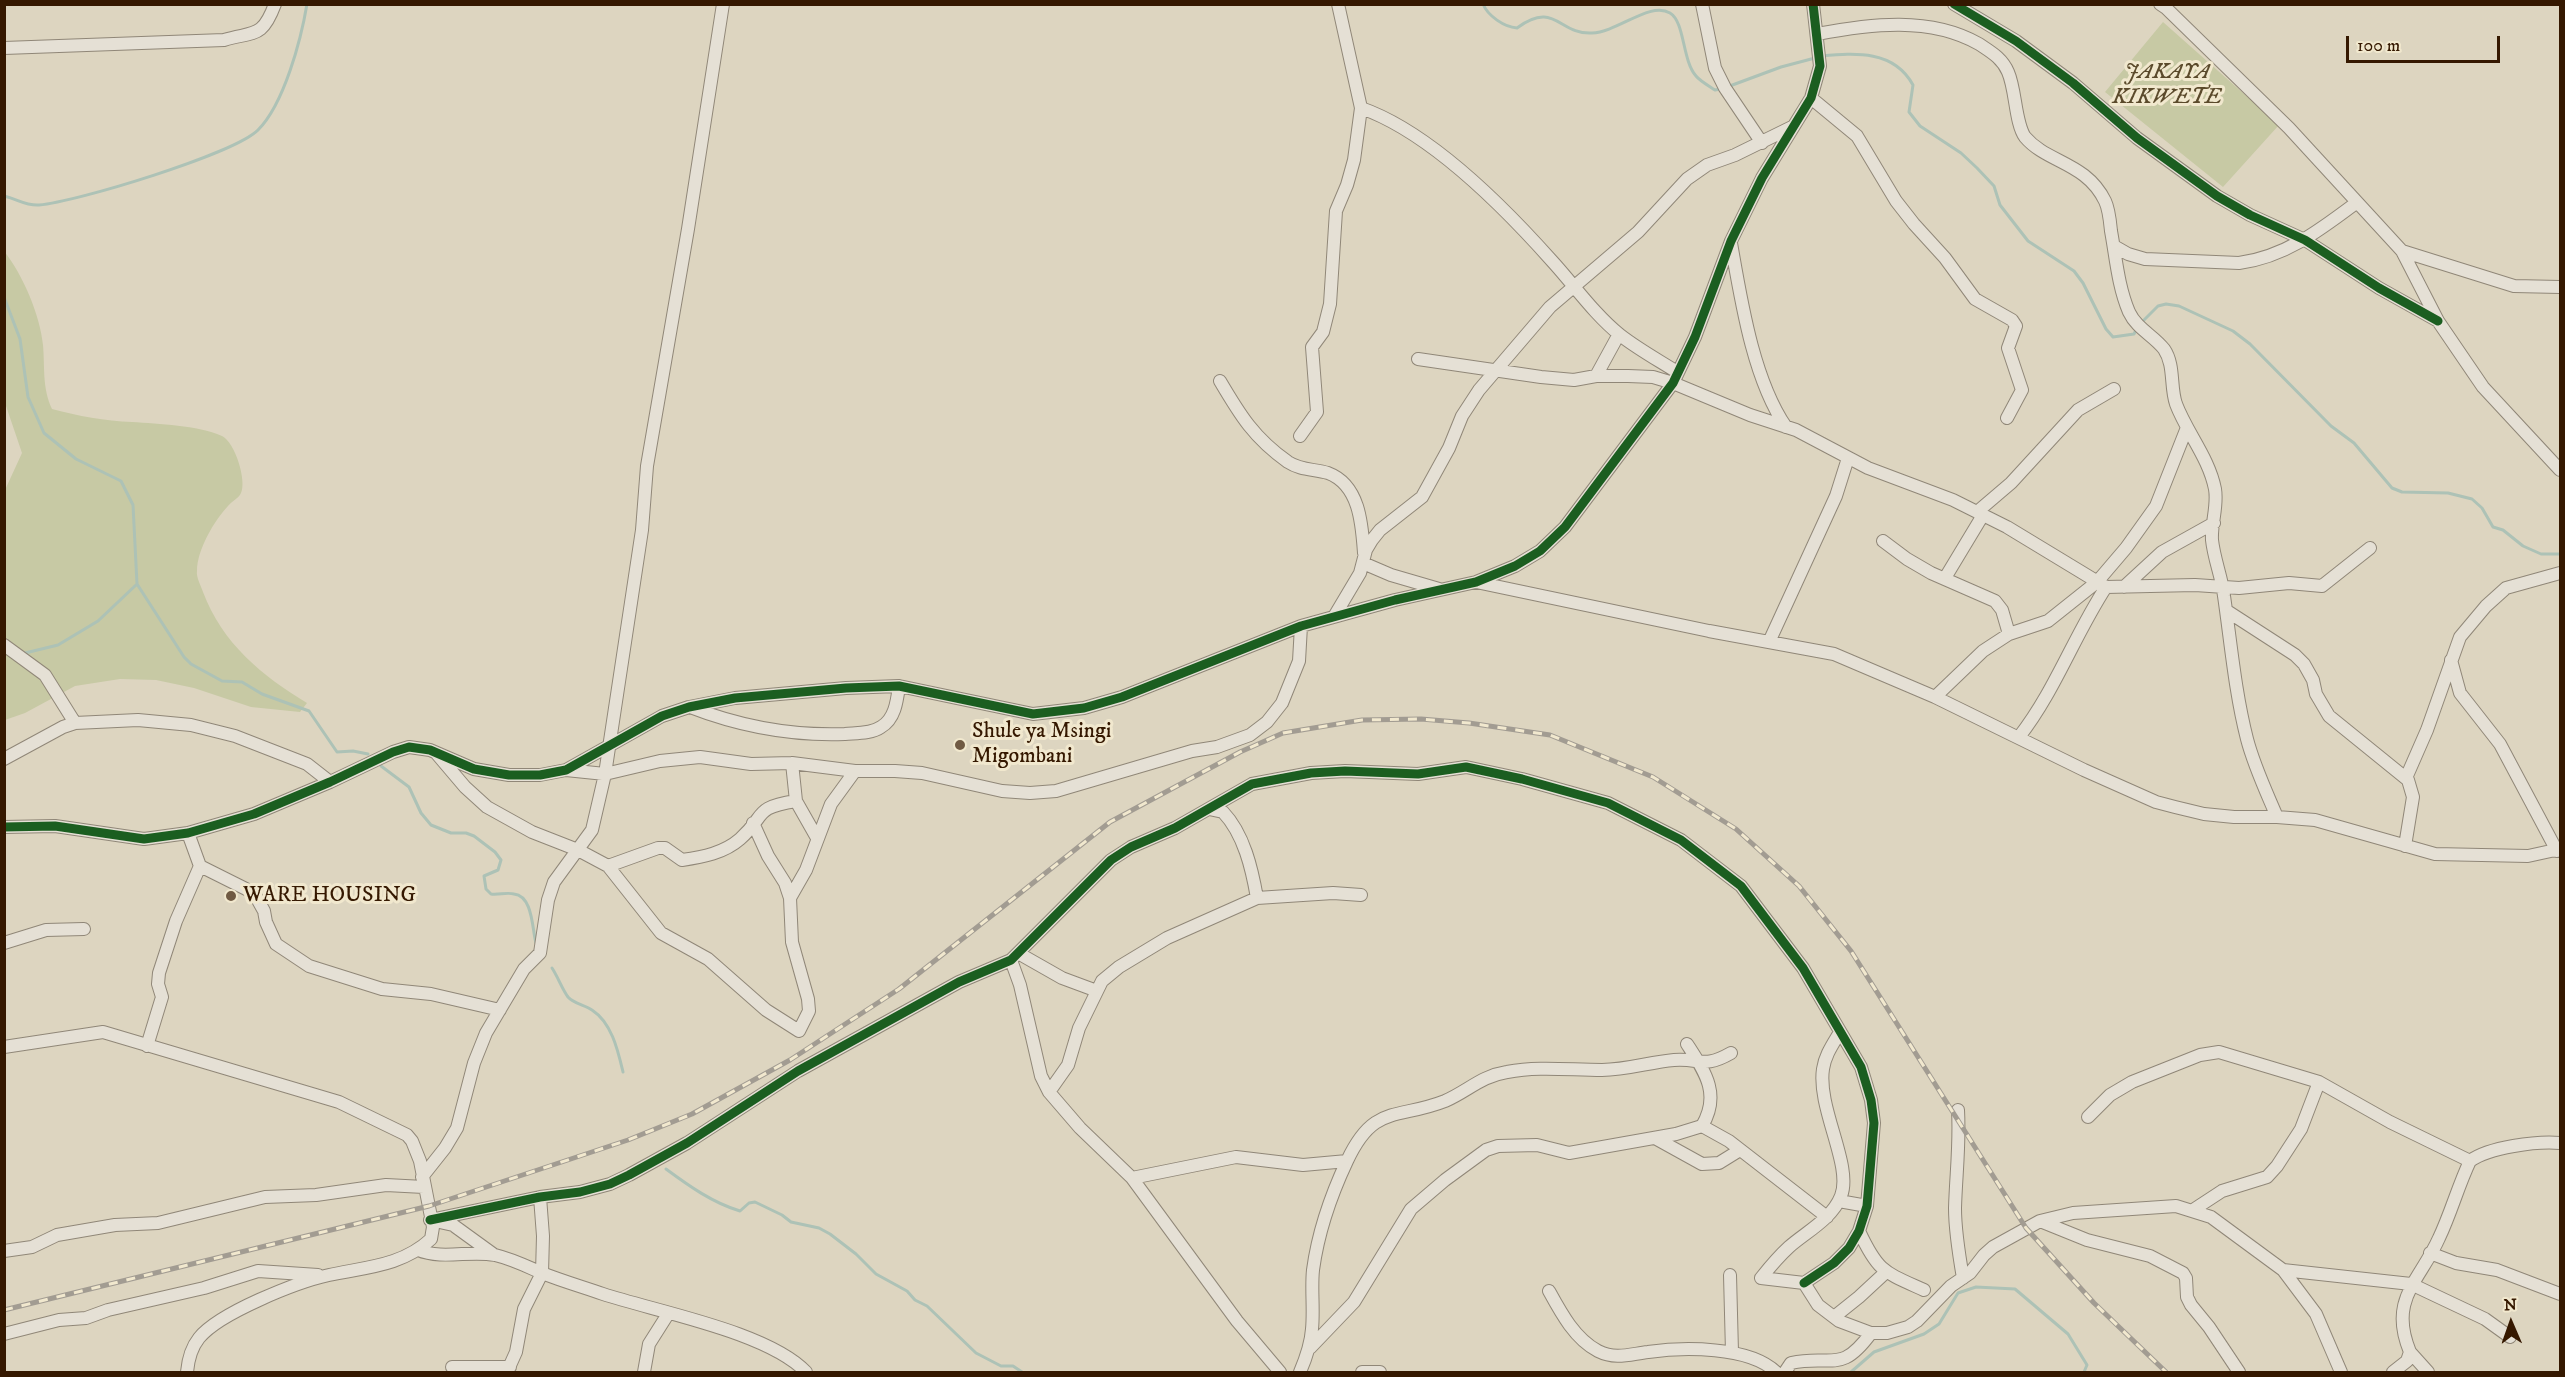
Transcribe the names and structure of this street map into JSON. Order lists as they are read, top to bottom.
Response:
{
  "parks": ["JAKAYA KIKWETE"],
  "places": ["Shule ya Msingi Migombani", "WARE HOUSING"],
  "scale_bar": "100 m",
  "north": "top"
}
